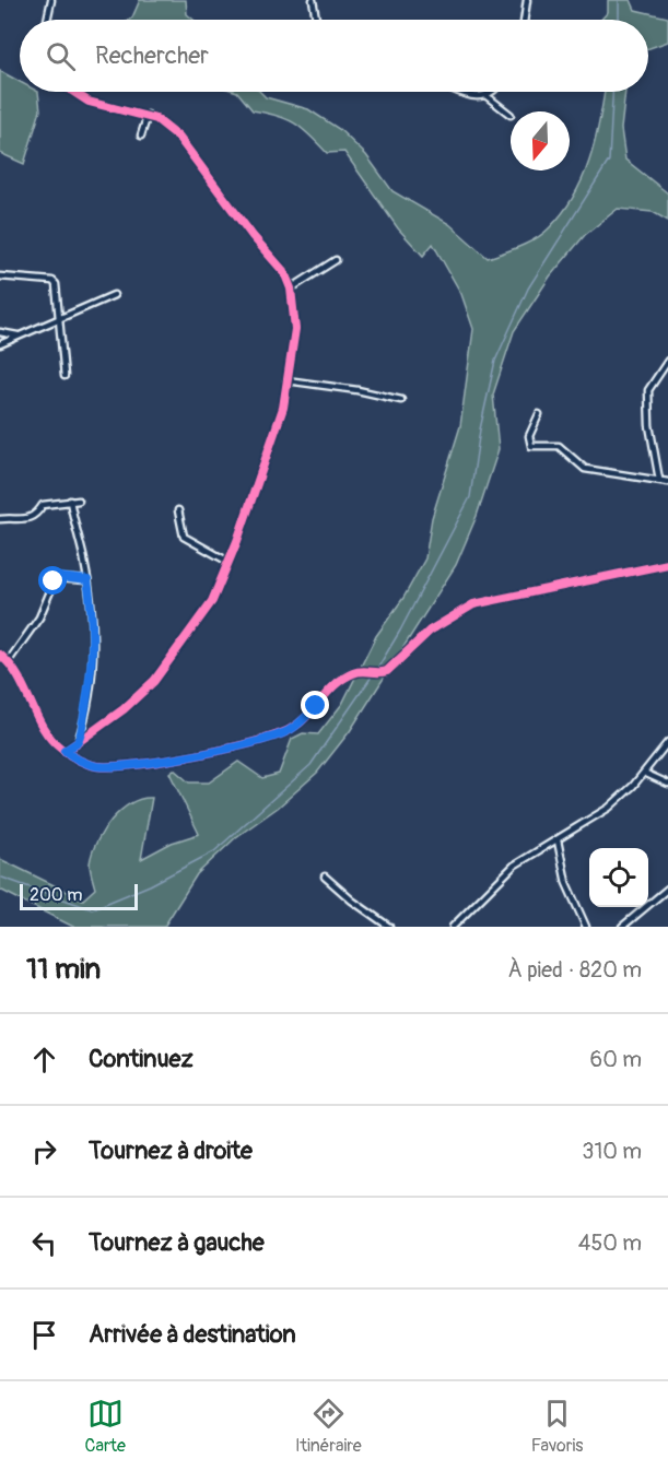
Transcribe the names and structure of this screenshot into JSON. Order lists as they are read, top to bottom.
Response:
{
  "scale_bar": "200 m",
  "north": "bottom",
  "page": {
    "search": "Rechercher",
    "scale": "200 m",
    "heading": ["11 min", "À pied · 820 m"],
    "list": [
      ["Continuez", "60 m"],
      ["Tournez à droite", "310 m"],
      ["Tournez à gauche", "450 m"],
      "Arrivée à destination"
    ],
    "nav": ["Carte", "Itinéraire", "Favoris"]
  }
}
